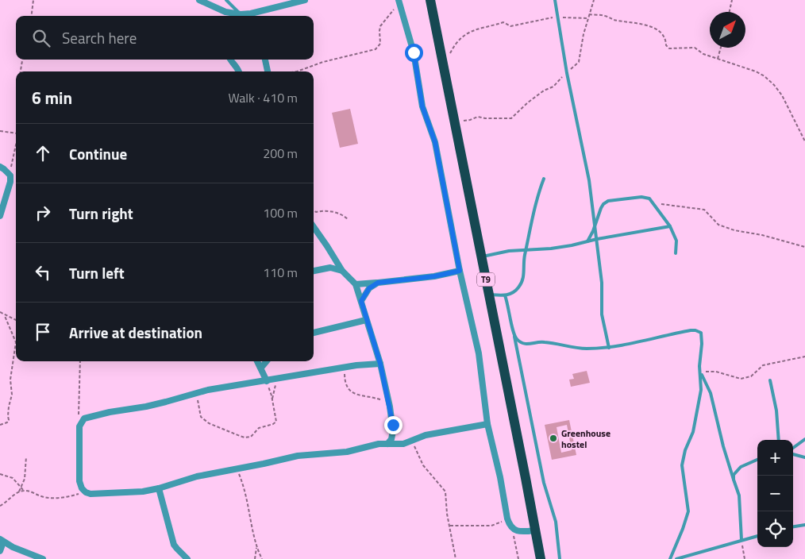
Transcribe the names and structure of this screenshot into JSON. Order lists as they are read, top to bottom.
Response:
{
  "streets": {
    "highway": ["T9"]
  },
  "places": ["Greenhouse hostel"],
  "north": "top right",
  "page": {
    "search": "Search here",
    "heading": ["6 min", "Walk · 410 m"],
    "list": [
      ["Continue", "200 m"],
      ["Turn right", "100 m"],
      ["Turn left", "110 m"],
      "Arrive at destination"
    ],
    "map_buttons": ["+", "−"]
  }
}
